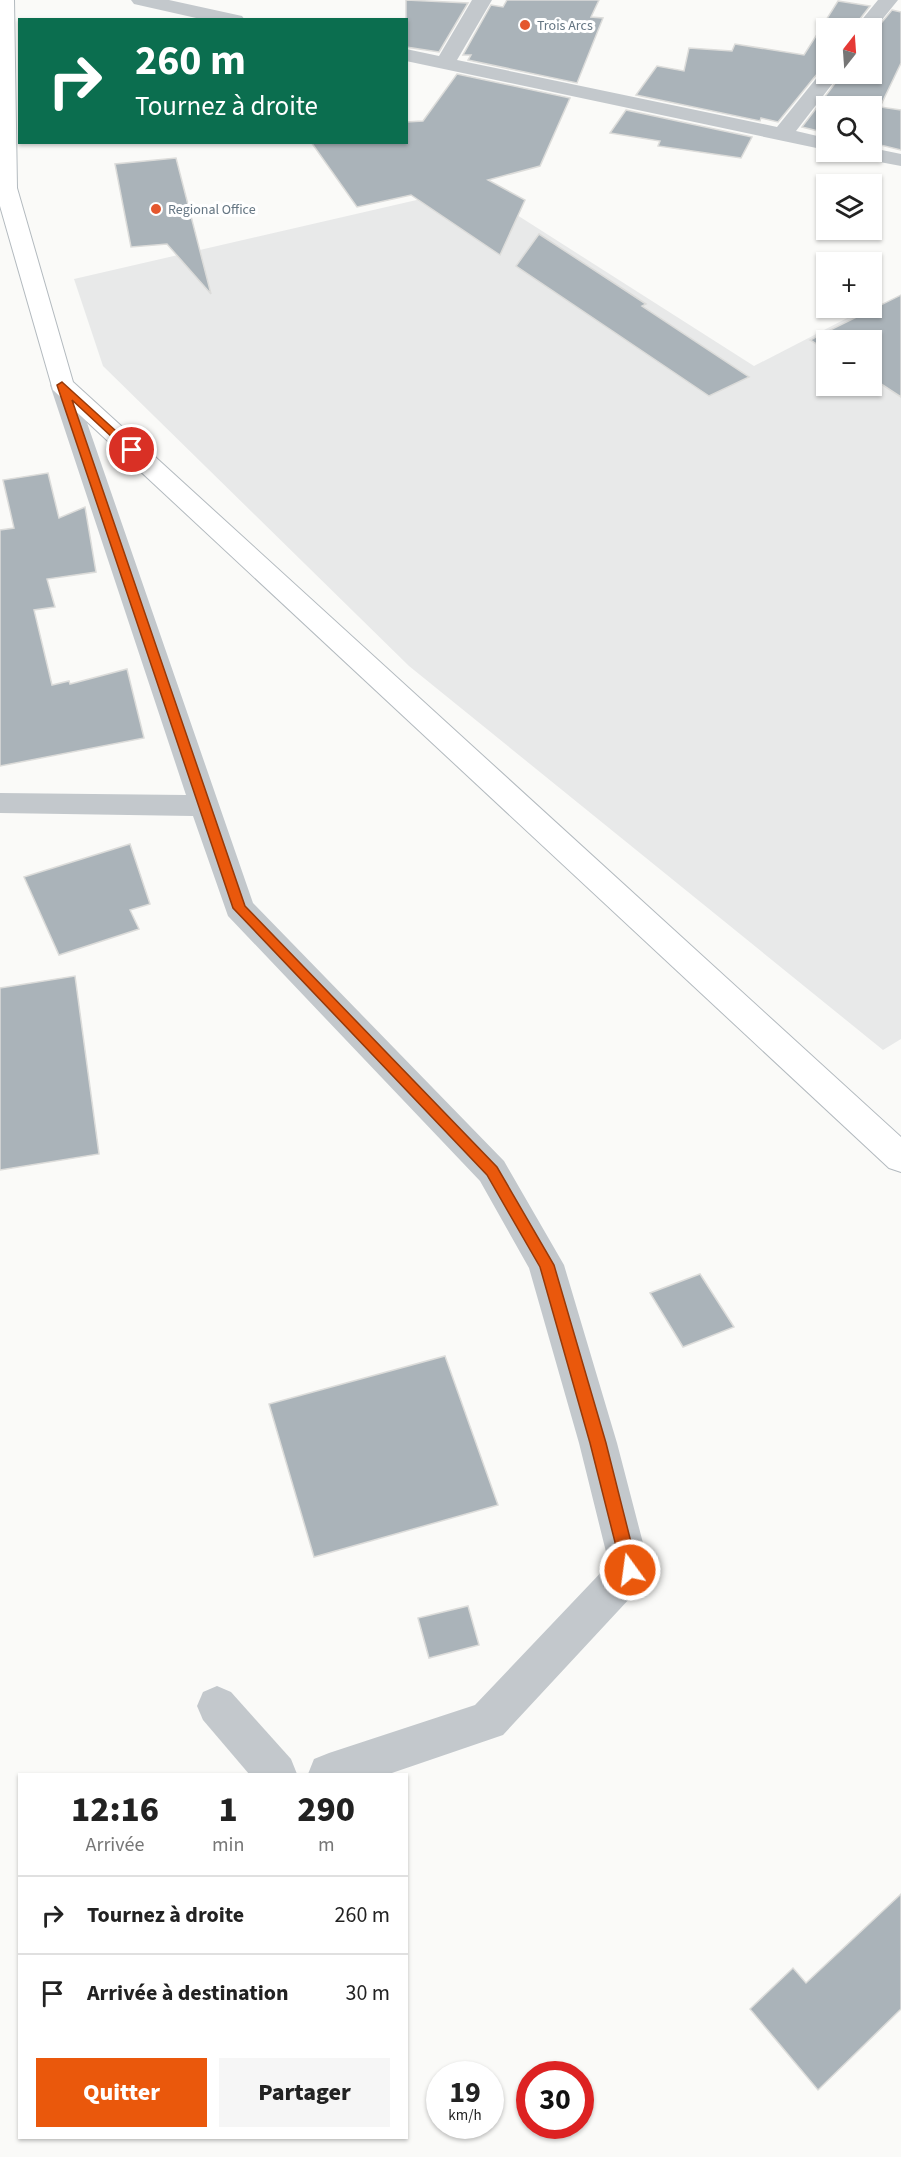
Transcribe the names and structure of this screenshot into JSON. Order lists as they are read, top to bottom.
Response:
{
  "places": ["Trois Arcs", "Regional Office"],
  "north": "top",
  "page": {
    "map_buttons": ["+", "−"],
    "turn": ["260 m", "Tournez à droite"],
    "eta": [
      "12:16",
      "Arrivée",
      "1",
      "min",
      "290",
      "m"
    ],
    "list": [
      {
        "name": "Tournez à droite",
        "value": "260 m"
      },
      {
        "name": "Arrivée à destination",
        "value": "30 m"
      }
    ],
    "buttons": ["Quitter", "Partager"],
    "speed": "19 km/h",
    "limit": "30"
  }
}
